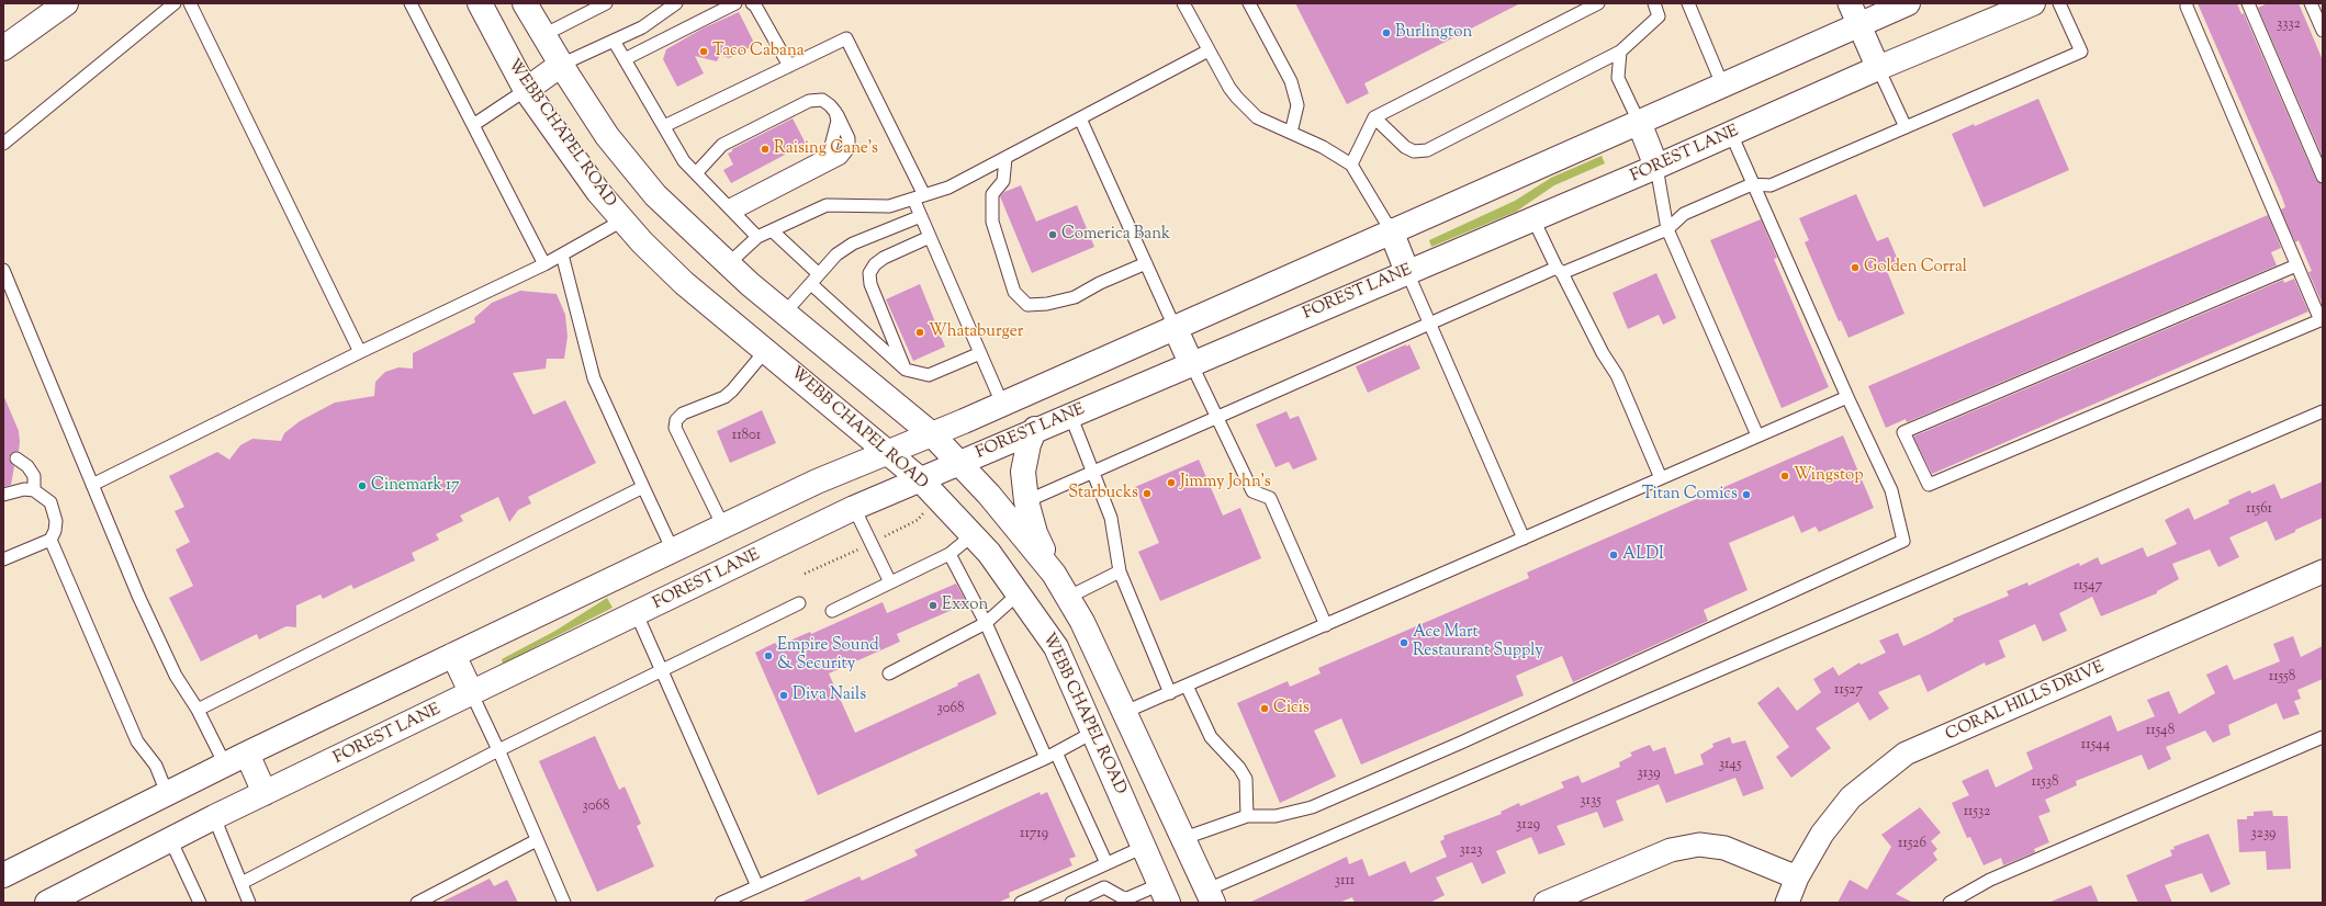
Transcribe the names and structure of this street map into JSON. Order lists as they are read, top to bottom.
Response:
{
  "streets": {
    "main road": ["WEBB CHAPEL ROAD", "FOREST LANE"],
    "street": ["CORAL HILLS DRIVE"]
  },
  "crossings": [
    ["WEBB CHAPEL ROAD", "FOREST LANE"]
  ],
  "places": [
    "Burlington",
    "Taco Cabana",
    "Raising Cane's",
    "Comerica Bank",
    "Golden Corral",
    "Whataburger",
    "Wingstop",
    "Jimmy John's",
    "Cinemark 17",
    "Starbucks",
    "Titan Comics",
    "ALDI",
    "Exxon",
    "Ace Mart Restaurant Supply",
    "Empire Sound & Security",
    "Diva Nails",
    "Cicis"
  ],
  "house_numbers": [
    "3332",
    "11801",
    "11561",
    "11547",
    "11558",
    "11527",
    "3068",
    "11548",
    "11544",
    "3145",
    "3139",
    "11538",
    "3135",
    "3068",
    "11532",
    "3129",
    "11719",
    "3239",
    "11526",
    "3123",
    "3111"
  ]
}
